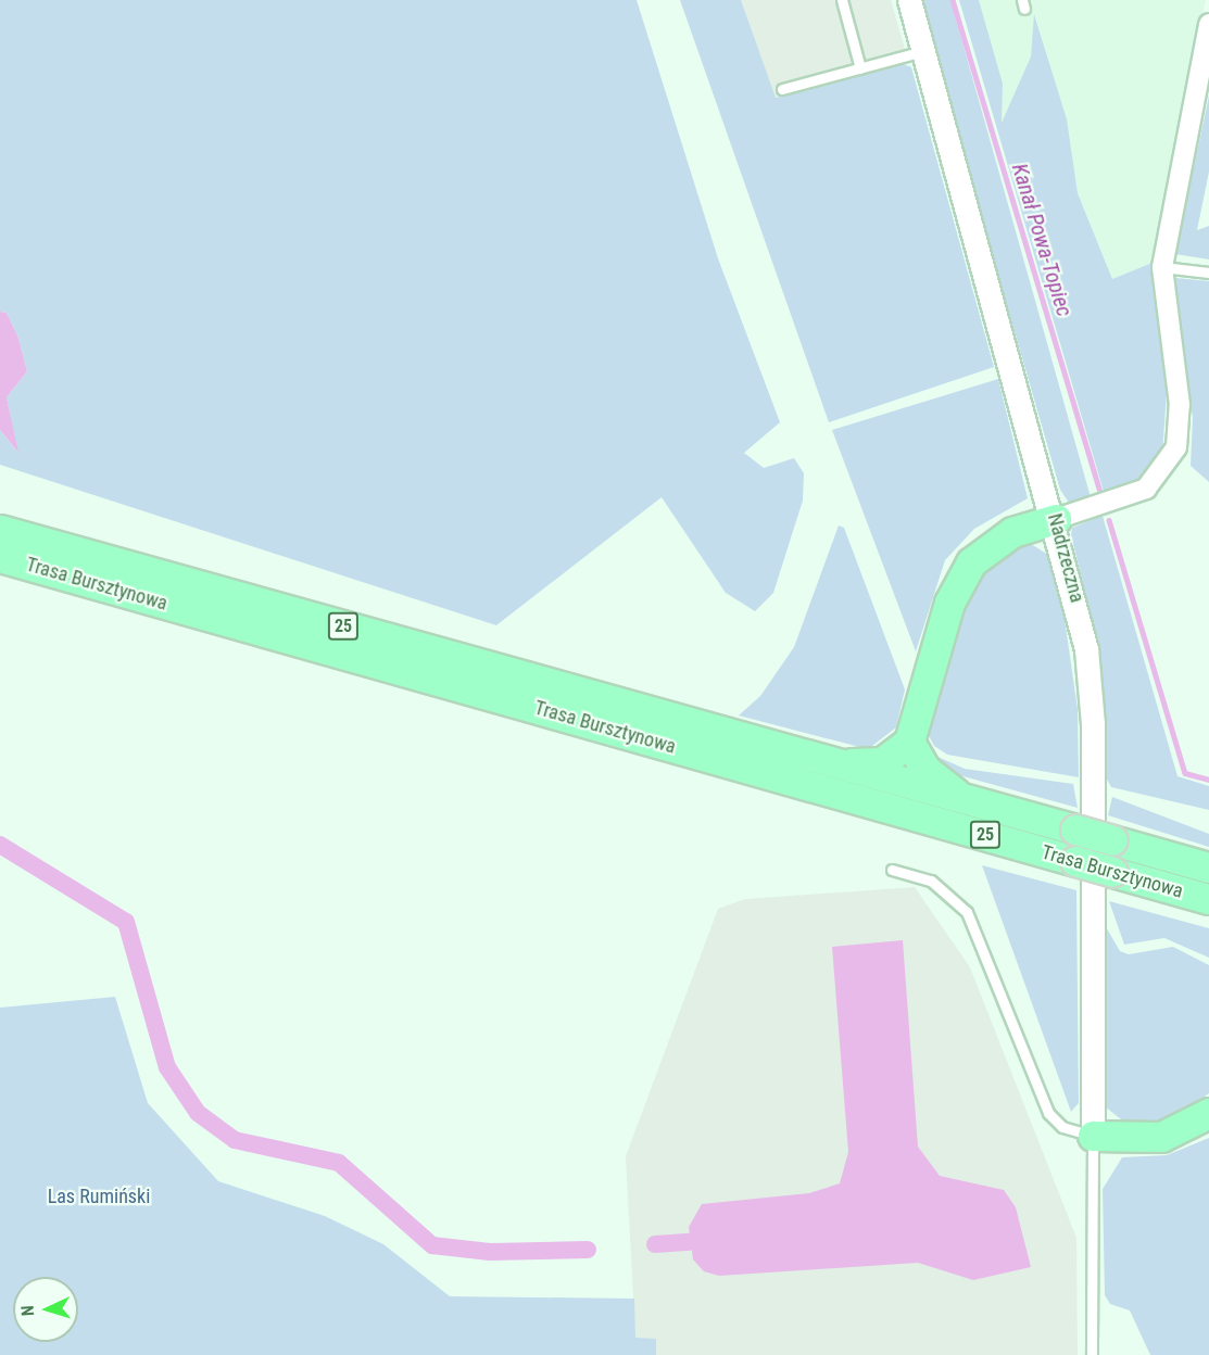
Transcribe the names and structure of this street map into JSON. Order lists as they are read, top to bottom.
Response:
{
  "streets": {
    "main road": ["Trasa Bursztynowa", "25"],
    "street": ["Nadrzeczna"]
  },
  "water": ["Kanał Powa-Topiec"],
  "parks": ["Las Rumiński"],
  "north": "left"
}
